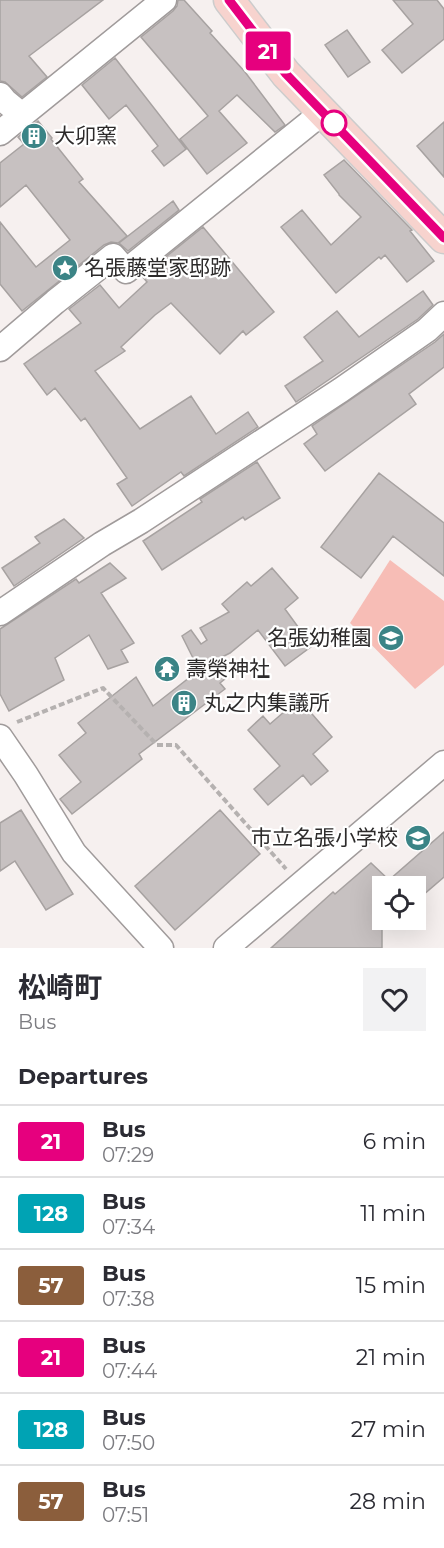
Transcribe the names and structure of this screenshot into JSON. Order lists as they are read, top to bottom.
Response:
{
  "places": {
    "building": ["大卯窯", "丸之内集議所"],
    "place": ["名張藤堂家邸跡"],
    "school or university": ["名張幼稚園", "市立名張小学校"],
    "temple": ["壽榮神社"]
  },
  "lines": ["bus line 21"],
  "page": {
    "on_map": "21",
    "heading": [
      ["松崎町", "Bus"],
      "Departures"
    ],
    "list": [
      {
        "mark": "21",
        "name": "Bus",
        "note": "07:29",
        "value": "6 min"
      },
      {
        "mark": "128",
        "name": "Bus",
        "note": "07:34",
        "value": "11 min"
      },
      {
        "mark": "57",
        "name": "Bus",
        "note": "07:38",
        "value": "15 min"
      },
      {
        "mark": "21",
        "name": "Bus",
        "note": "07:44",
        "value": "21 min"
      },
      {
        "mark": "128",
        "name": "Bus",
        "note": "07:50",
        "value": "27 min"
      },
      {
        "mark": "57",
        "name": "Bus",
        "note": "07:51",
        "value": "28 min"
      }
    ]
  }
}
